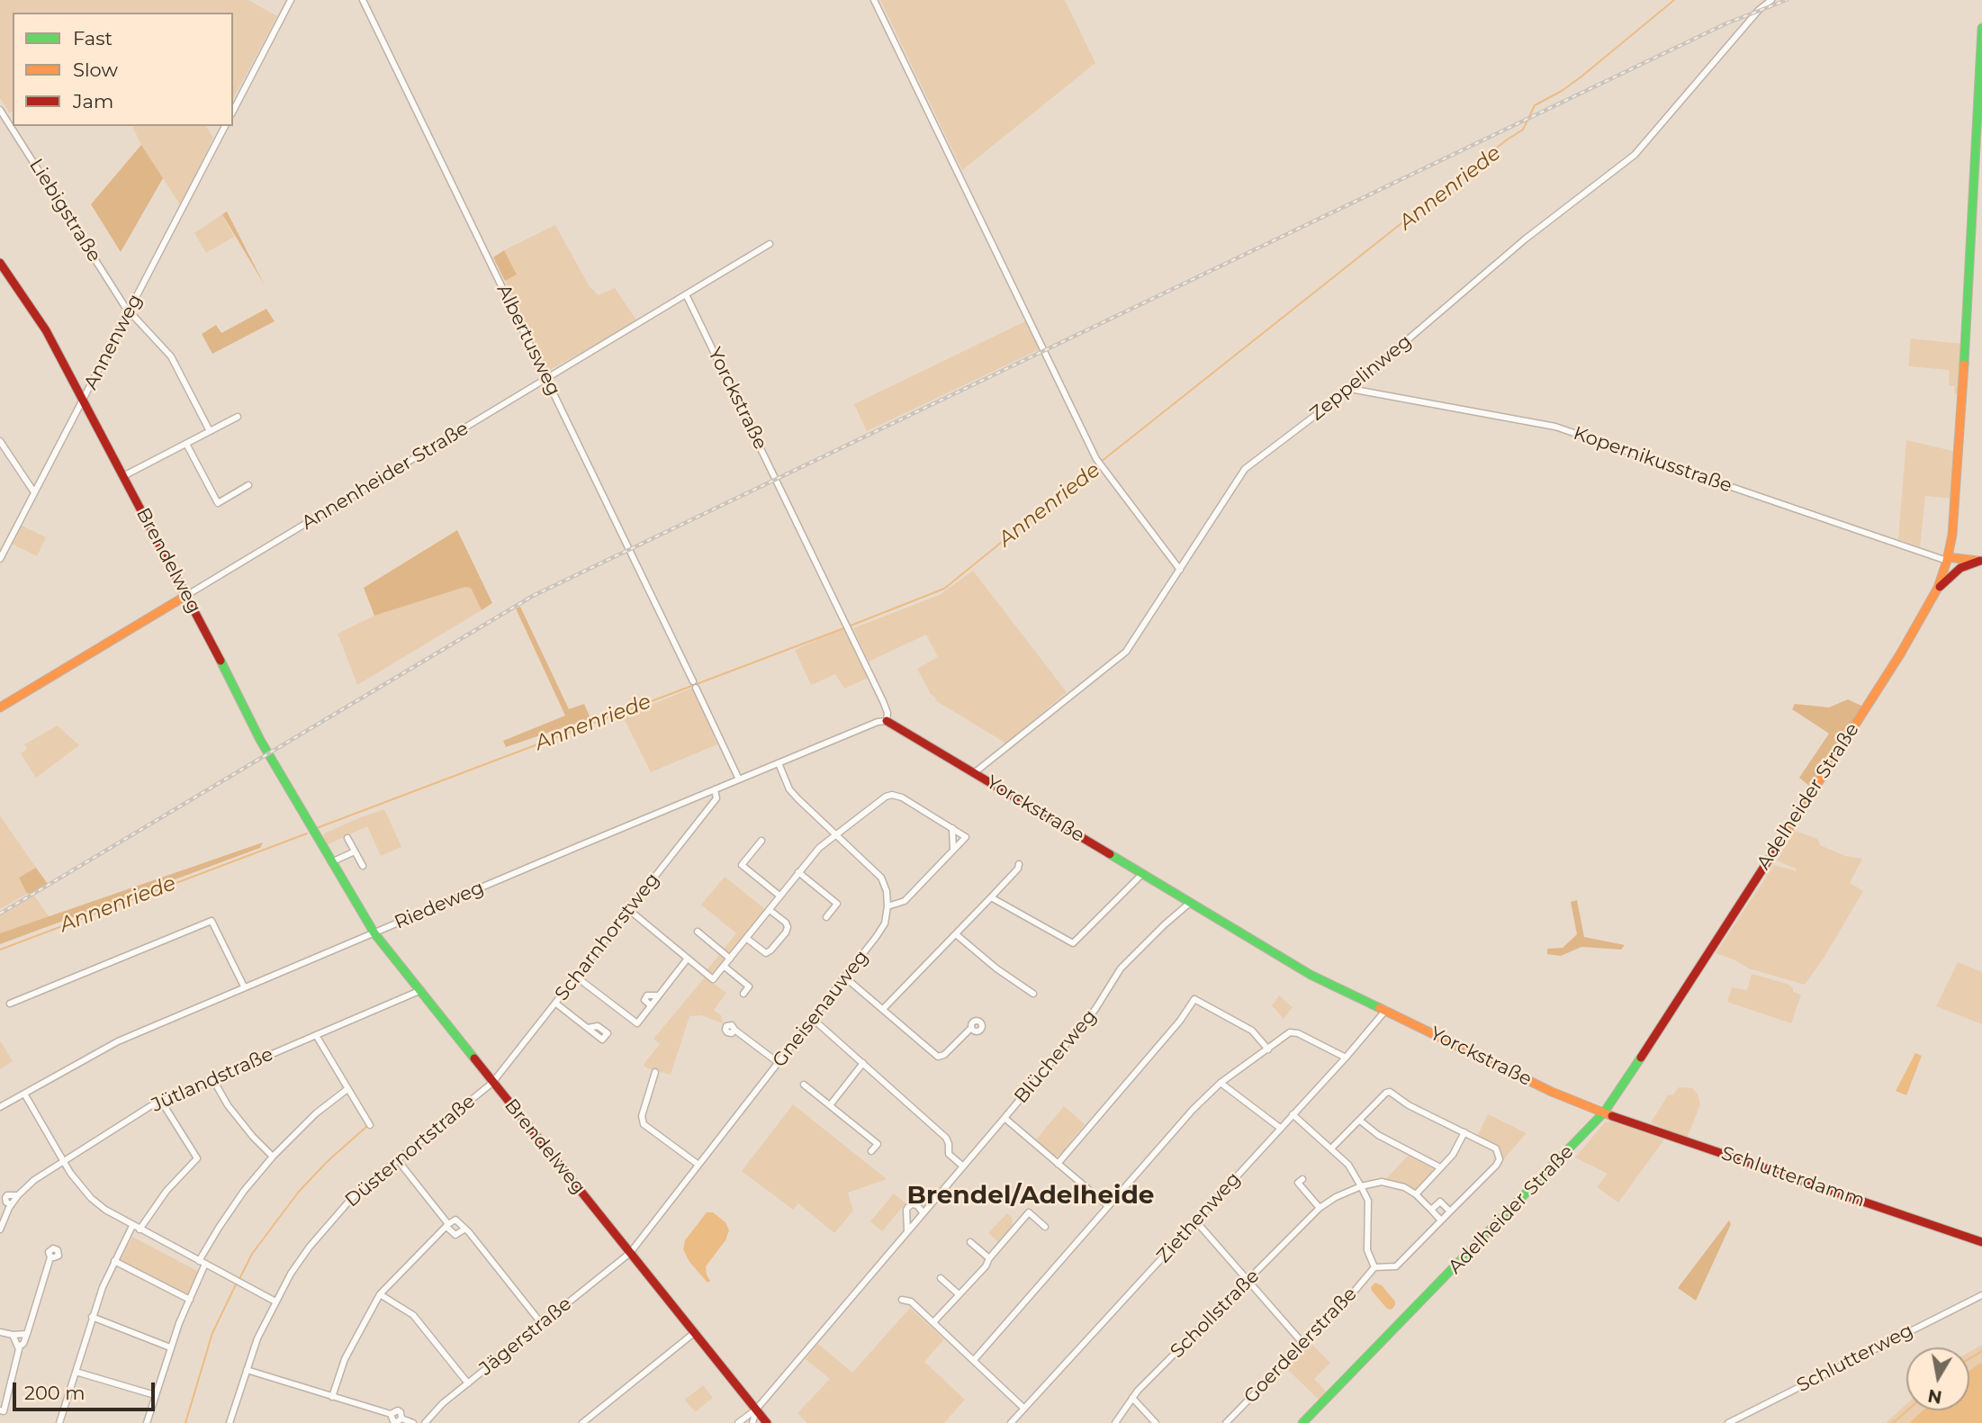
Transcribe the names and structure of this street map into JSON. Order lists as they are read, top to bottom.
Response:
{
  "streets": {
    "street": [
      "Liebigstraße",
      "Albertusweg",
      "Annenweg",
      "Zeppelinweg",
      "Yorckstraße",
      "Kopernikusstraße",
      "Annenheider Straße",
      "Brendelweg",
      "Adelheider Straße",
      "Riedeweg",
      "Scharnhorstweg",
      "Gneisenauweg",
      "Blücherweg",
      "Jütlandstraße",
      "Düsternortstraße",
      "Schlutterdamm",
      "Ziethenweg",
      "Schollstraße",
      "Jägerstraße",
      "Goerdelerstraße",
      "Schlutterweg"
    ]
  },
  "crossings": [
    ["Liebigstraße", "Annenweg"],
    ["Albertusweg", "Annenheider Straße"],
    ["Albertusweg", "Riedeweg"],
    ["Annenweg", "Brendelweg"],
    ["Zeppelinweg", "Yorckstraße"],
    ["Zeppelinweg", "Kopernikusstraße"],
    ["Yorckstraße", "Annenheider Straße"],
    ["Yorckstraße", "Adelheider Straße"],
    ["Yorckstraße", "Riedeweg"],
    ["Yorckstraße", "Blücherweg"],
    ["Yorckstraße", "Schlutterdamm"],
    ["Yorckstraße", "Ziethenweg"],
    ["Kopernikusstraße", "Adelheider Straße"],
    ["Annenheider Straße", "Brendelweg"],
    ["Brendelweg", "Riedeweg"],
    ["Brendelweg", "Scharnhorstweg"],
    ["Brendelweg", "Gneisenauweg"],
    ["Brendelweg", "Blücherweg"],
    ["Brendelweg", "Jütlandstraße"],
    ["Brendelweg", "Düsternortstraße"],
    ["Brendelweg", "Jägerstraße"],
    ["Adelheider Straße", "Schlutterdamm"],
    ["Riedeweg", "Scharnhorstweg"],
    ["Scharnhorstweg", "Düsternortstraße"],
    ["Gneisenauweg", "Jägerstraße"]
  ],
  "districts": ["Brendel/Adelheide"],
  "water": ["Annenriede"],
  "legend": ["Fast", "Slow", "Jam"],
  "scale_bar": "200 m",
  "north": "bottom"
}
